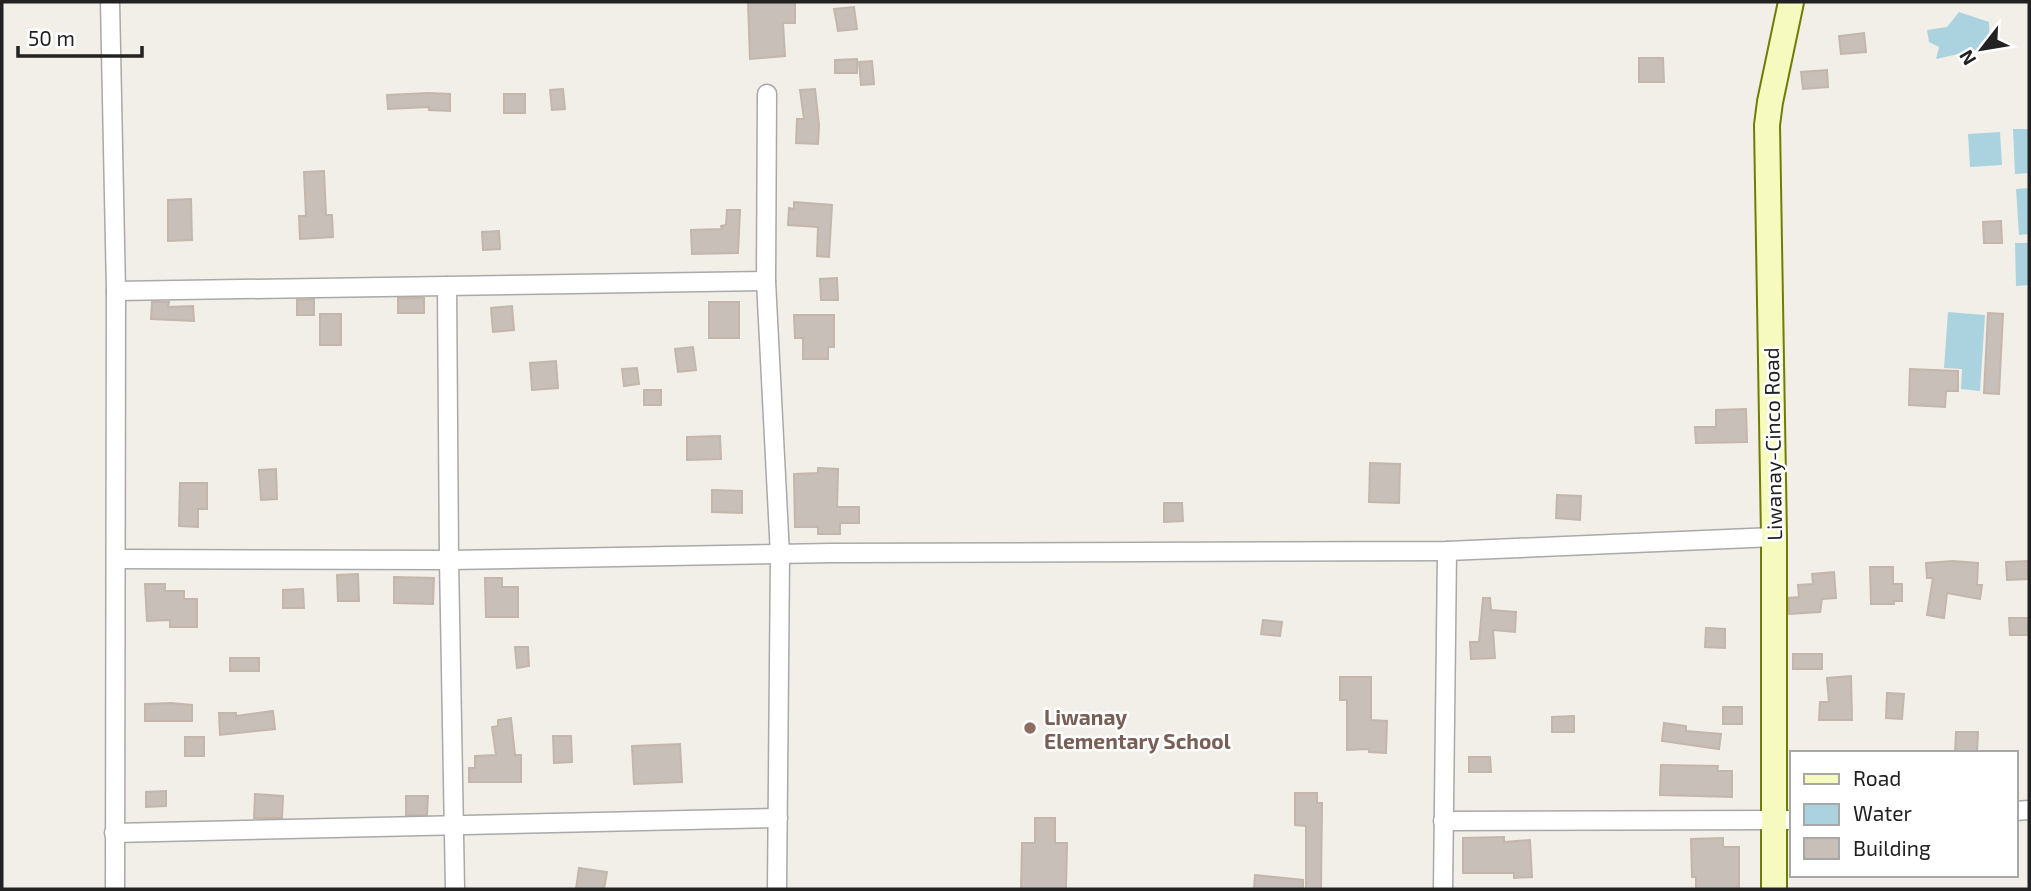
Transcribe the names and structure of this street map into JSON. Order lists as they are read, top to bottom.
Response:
{
  "streets": {
    "street": ["Liwanay-Cinco Road"]
  },
  "places": ["Liwanay Elementary School"],
  "legend": ["Road", "Water", "Building"],
  "scale_bar": "50 m",
  "north": "bottom left"
}
